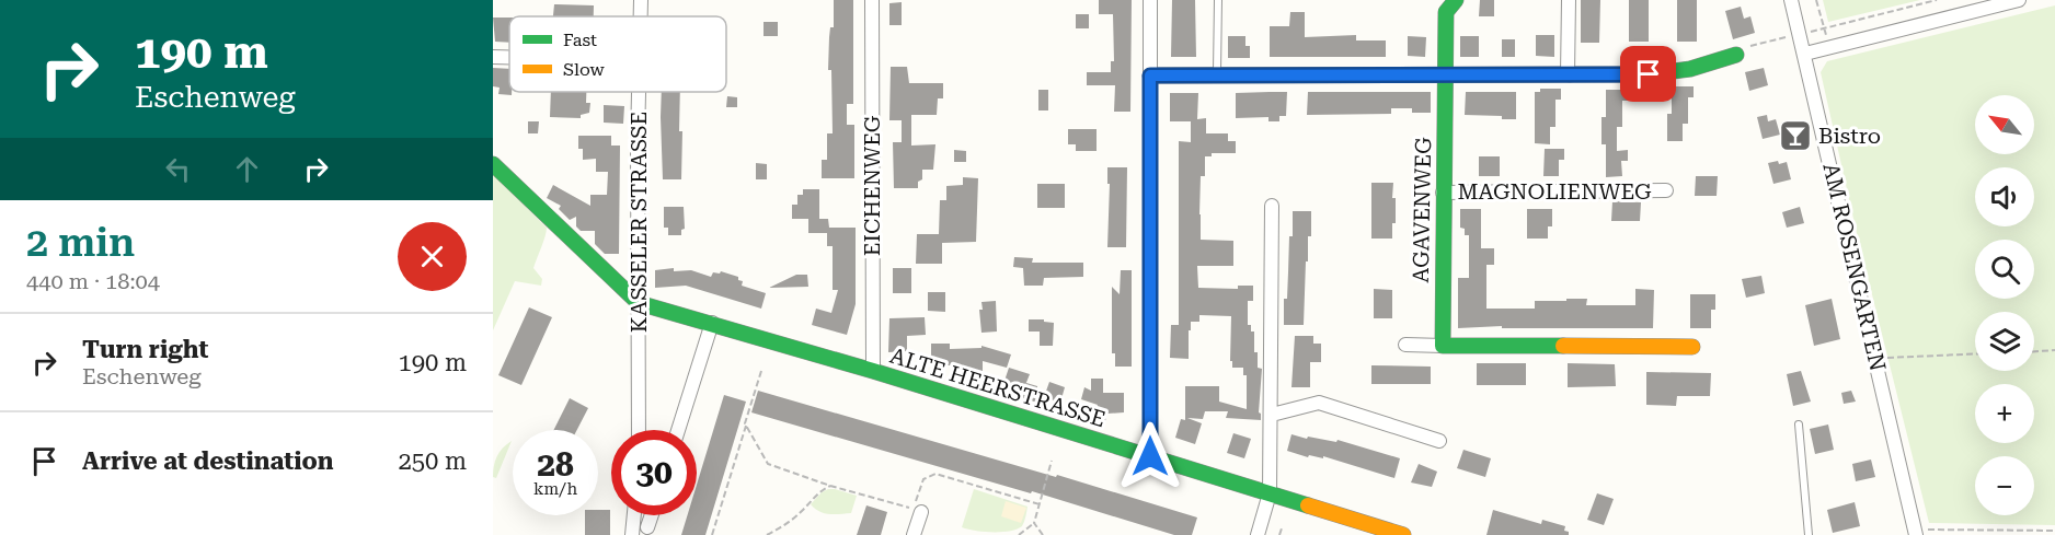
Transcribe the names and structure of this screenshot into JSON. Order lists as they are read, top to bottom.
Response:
{
  "streets": {
    "street": [
      "EICHENWEG",
      "MAGNOLIENWEG",
      "AGAVENWEG",
      "KASSELER STRASSE",
      "AM ROSENGARTEN",
      "ALTE HEERSTRASSE"
    ]
  },
  "crossings": [
    ["EICHENWEG", "ALTE HEERSTRASSE"],
    ["MAGNOLIENWEG", "AGAVENWEG"],
    ["KASSELER STRASSE", "ALTE HEERSTRASSE"]
  ],
  "places": {
    "bar": ["Bistro"]
  },
  "legend": ["Fast", "Slow"],
  "north": "top left",
  "page": {
    "turn": ["190 m", "Eschenweg"],
    "map_buttons": ["+", "−"],
    "heading": ["2 min", "440 m · 18:04"],
    "list": [
      {
        "name": "Turn right",
        "note": "Eschenweg",
        "value": "190 m"
      },
      {
        "name": "Arrive at destination",
        "value": "250 m"
      }
    ],
    "speed": "28 km/h",
    "limit": "30"
  }
}
